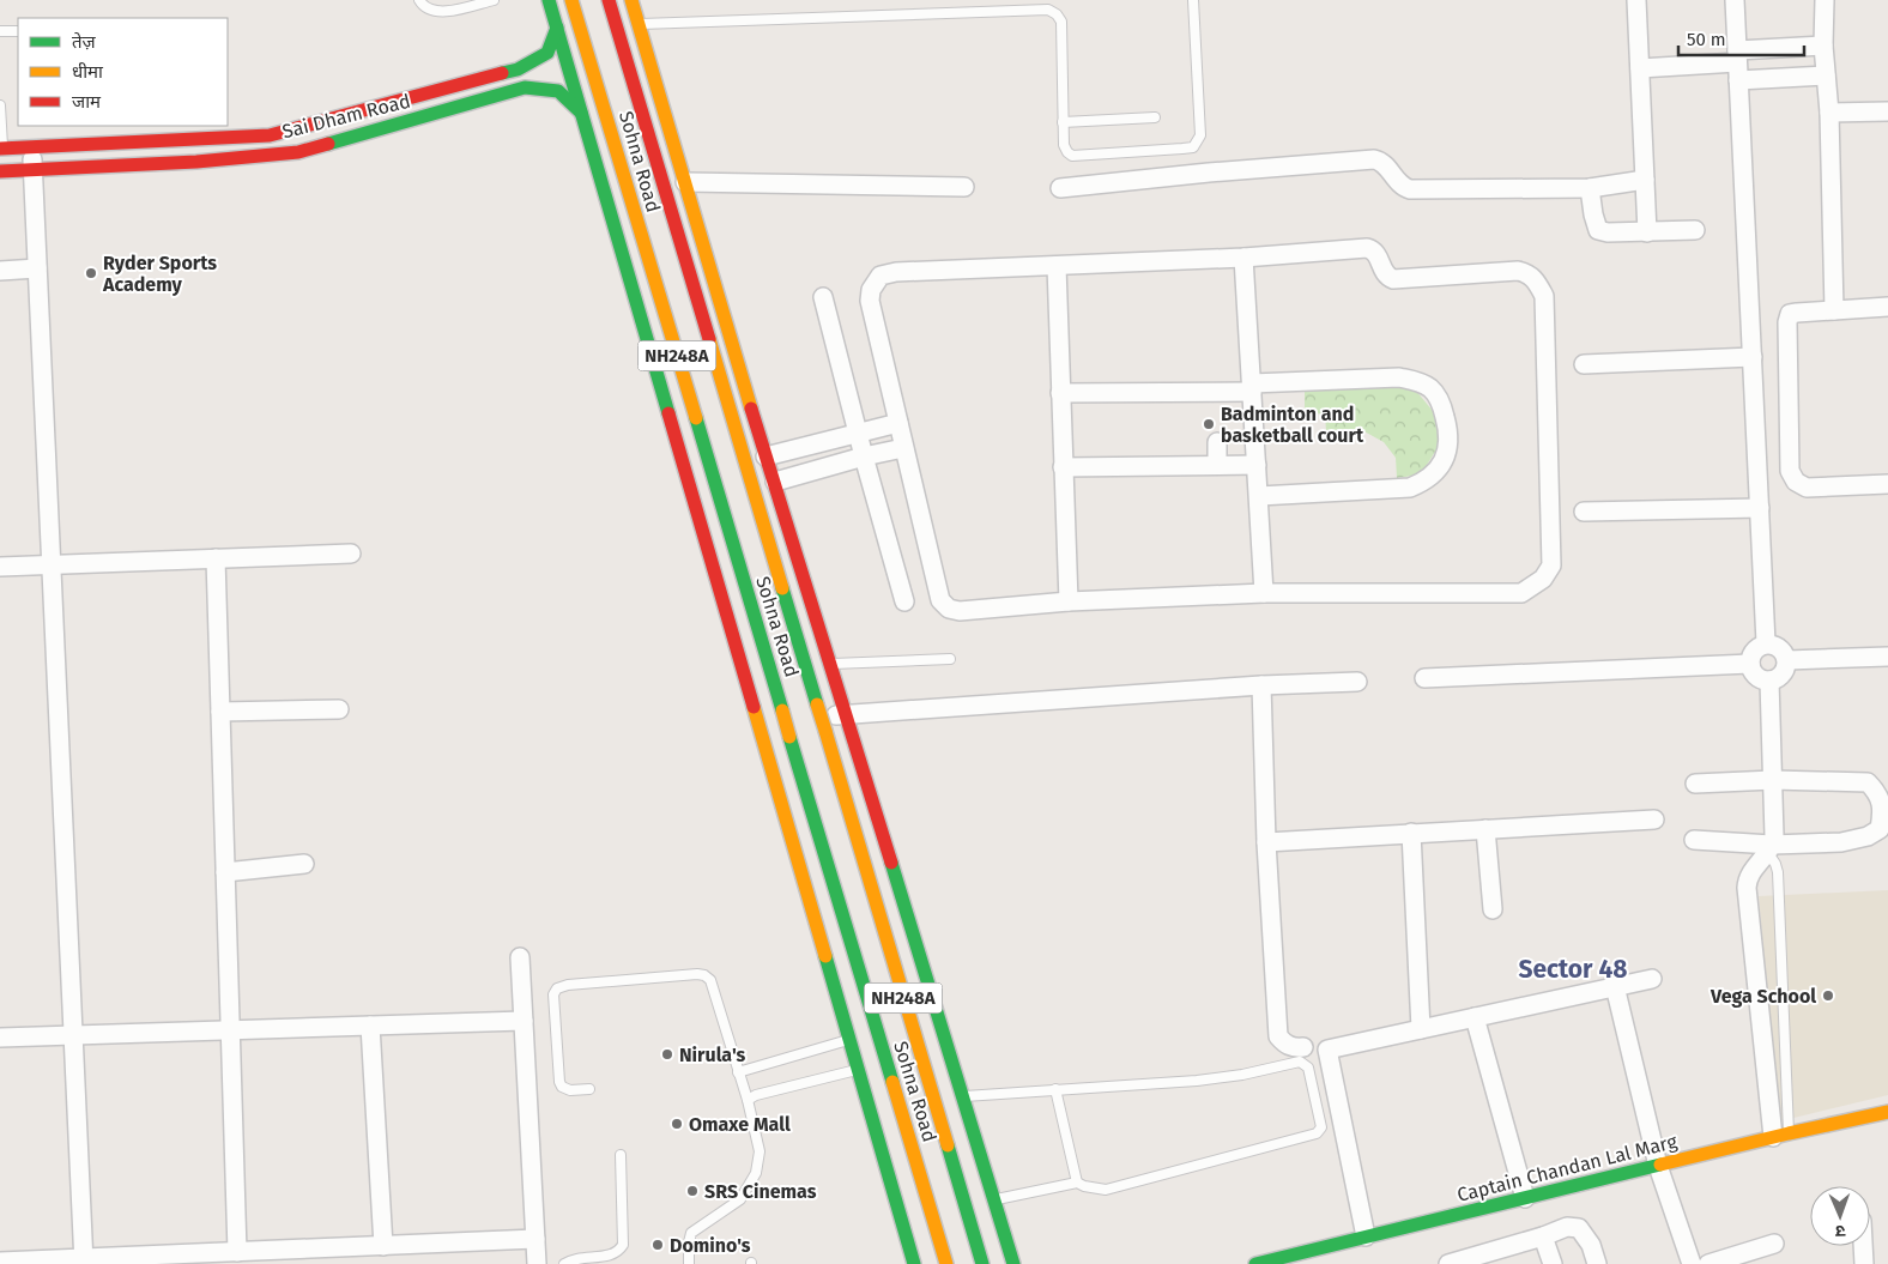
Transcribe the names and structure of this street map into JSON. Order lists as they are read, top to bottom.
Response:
{
  "streets": {
    "main road": [
      "Sai Dham Road",
      "Sohna Road",
      "NH248A",
      "Captain Chandan Lal Marg"
    ]
  },
  "districts": ["Sector 48"],
  "places": [
    "Ryder Sports Academy",
    "Badminton and basketball court",
    "Vega School",
    "Nirula's",
    "Omaxe Mall",
    "SRS Cinemas",
    "Domino's"
  ],
  "legend": ["तेज़", "धीमा", "जाम"],
  "scale_bar": "50 m",
  "north": "bottom"
}
